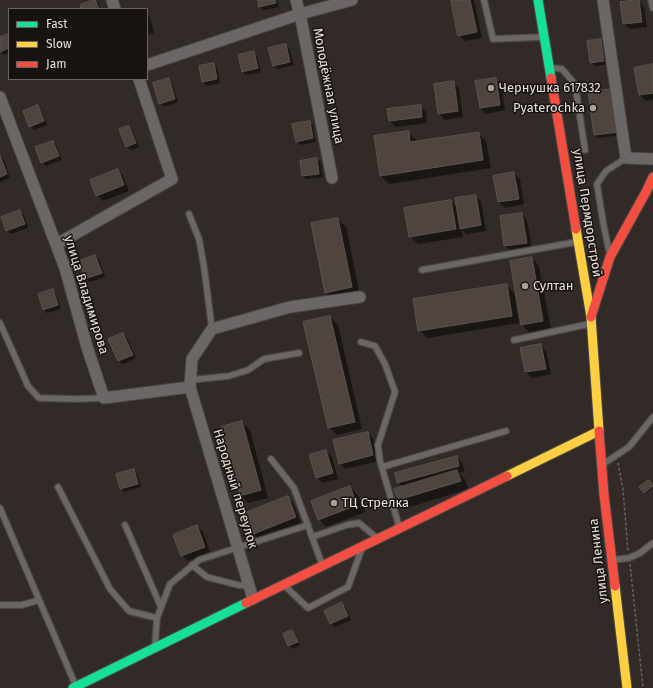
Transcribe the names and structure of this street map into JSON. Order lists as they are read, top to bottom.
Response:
{
  "streets": {
    "main road": ["улица Пермдорстрой", "улица Ленина"],
    "street": ["Молодёжная улица", "улица Владимирова", "Народный переулок"]
  },
  "crossings": [
    ["улица Пермдорстрой", "улица Ленина"]
  ],
  "places": [
    "Чернушка 617832",
    "Pyaterochka",
    "Султан",
    "ТЦ Стрелка"
  ],
  "legend": ["Fast", "Slow", "Jam"]
}
